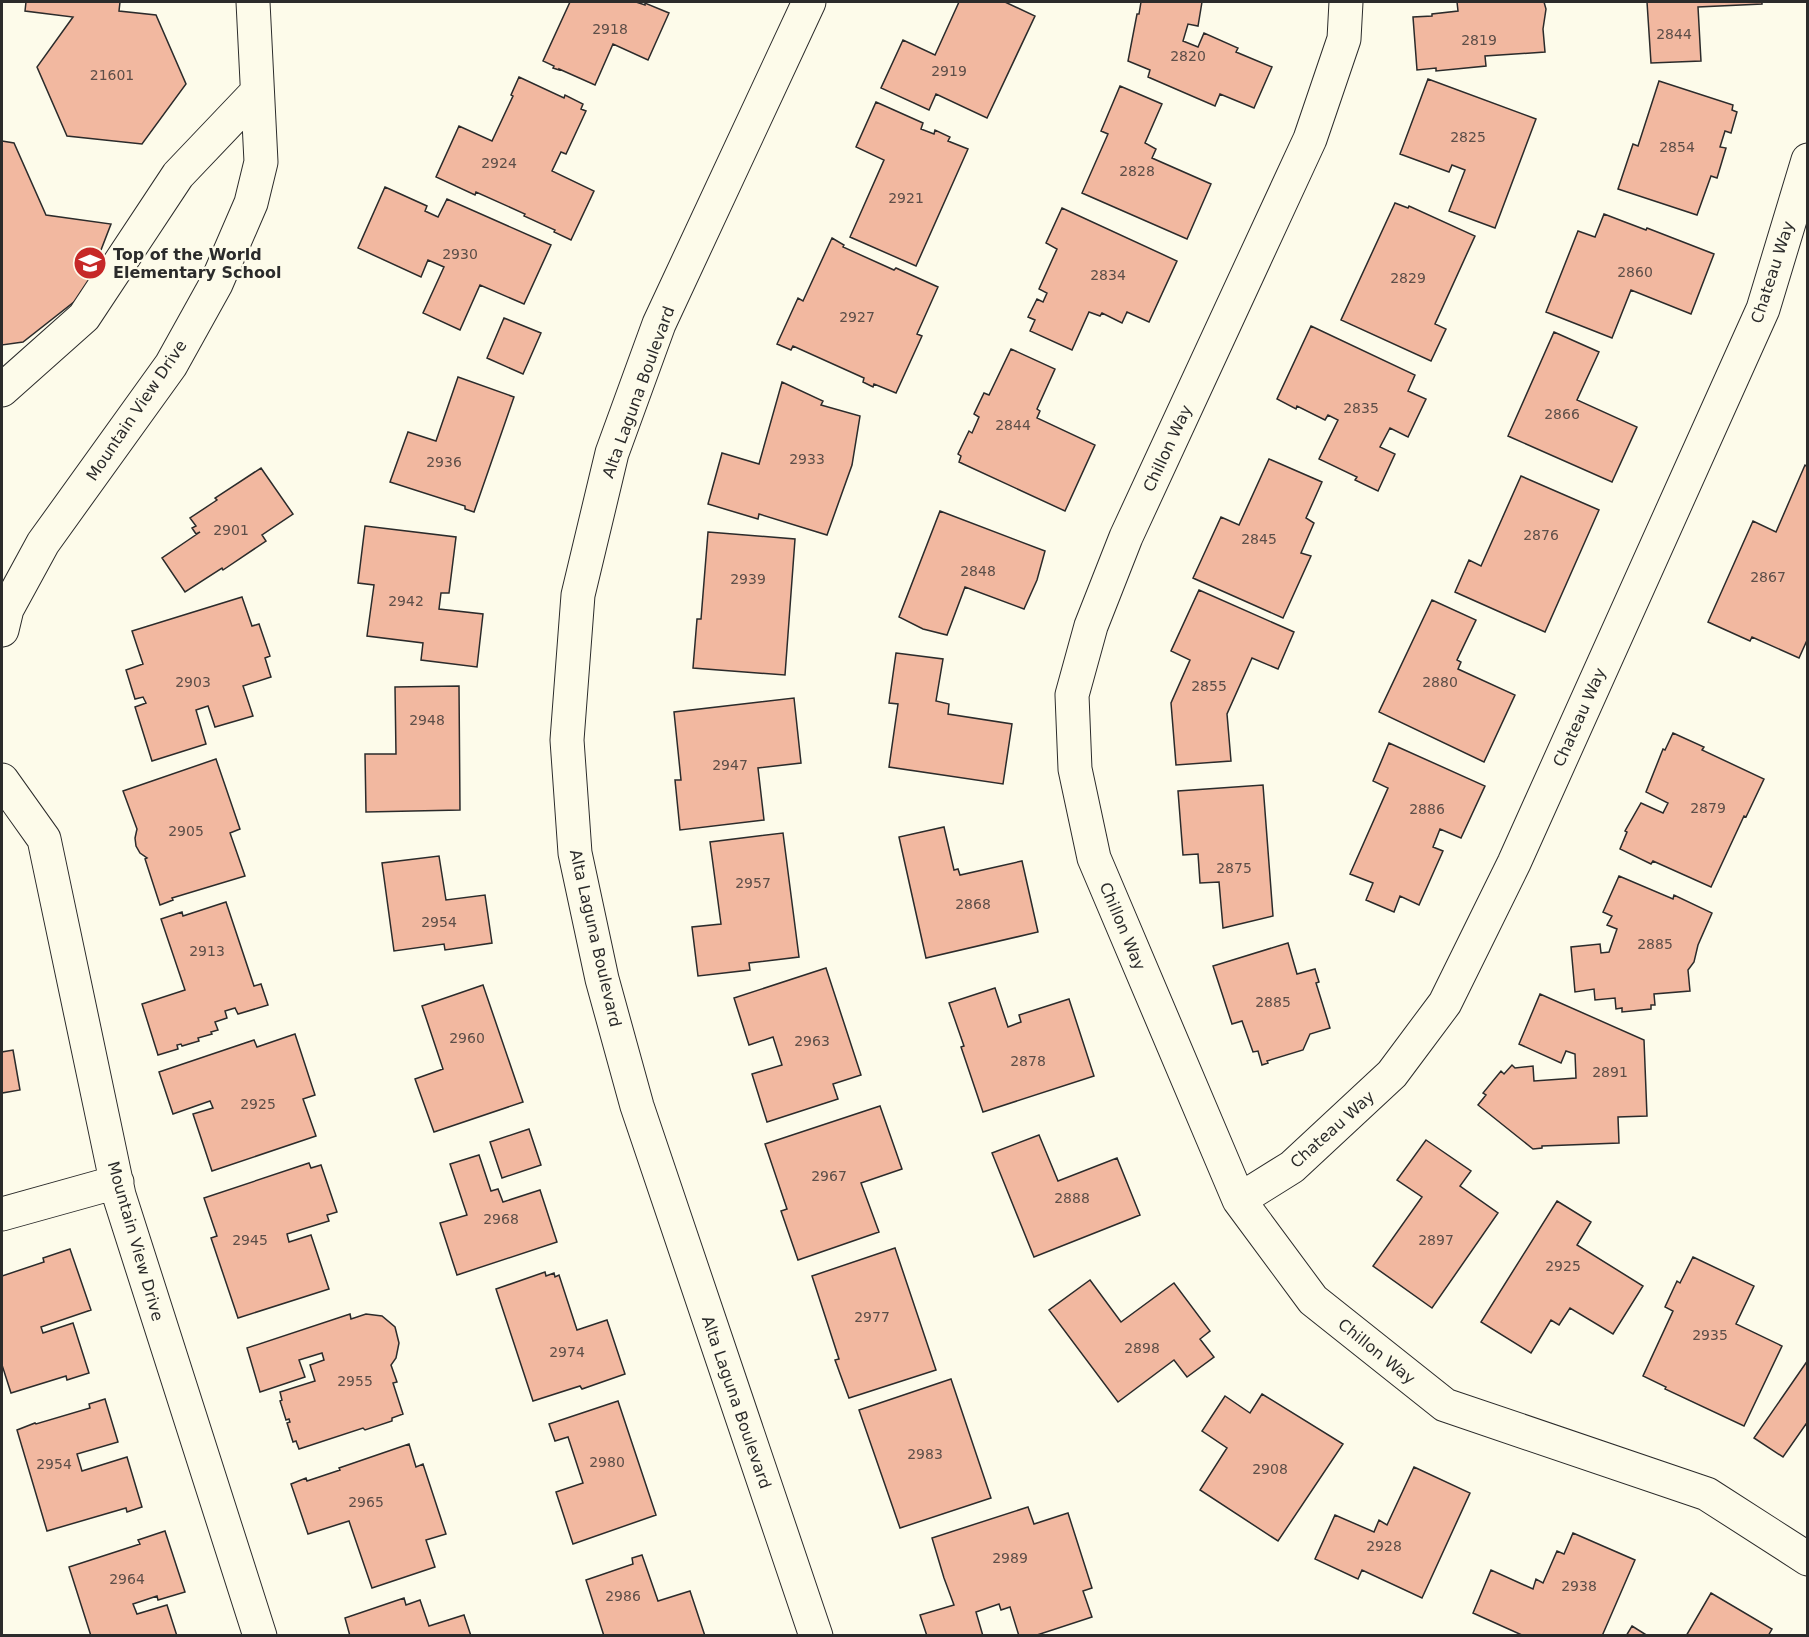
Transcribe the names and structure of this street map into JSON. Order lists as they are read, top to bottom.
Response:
{
  "streets": {
    "street": [
      "Chateau Way",
      "Alta Laguna Boulevard",
      "Mountain View Drive",
      "Chillon Way"
    ]
  },
  "crossings": [
    ["Chateau Way", "Chillon Way"]
  ],
  "places": {
    "school or university": ["Top of the World Elementary School"]
  },
  "house_numbers": [
    "2918",
    "2844",
    "2819",
    "2820",
    "2919",
    "21601",
    "2825",
    "2854",
    "2924",
    "2828",
    "2921",
    "2930",
    "2860",
    "2834",
    "2829",
    "2927",
    "2835",
    "2866",
    "2844",
    "2933",
    "2936",
    "2901",
    "2876",
    "2845",
    "2848",
    "2867",
    "2939",
    "2942",
    "2903",
    "2880",
    "2855",
    "2948",
    "2947",
    "2879",
    "2886",
    "2905",
    "2875",
    "2957",
    "2868",
    "2954",
    "2885",
    "2913",
    "2885",
    "2960",
    "2963",
    "2878",
    "2891",
    "2925",
    "2967",
    "2888",
    "2968",
    "2945",
    "2897",
    "2925",
    "2977",
    "2935",
    "2898",
    "2974",
    "2955",
    "2983",
    "2980",
    "2954",
    "2908",
    "2965",
    "2928",
    "2989",
    "2964",
    "2938",
    "2986"
  ]
}
